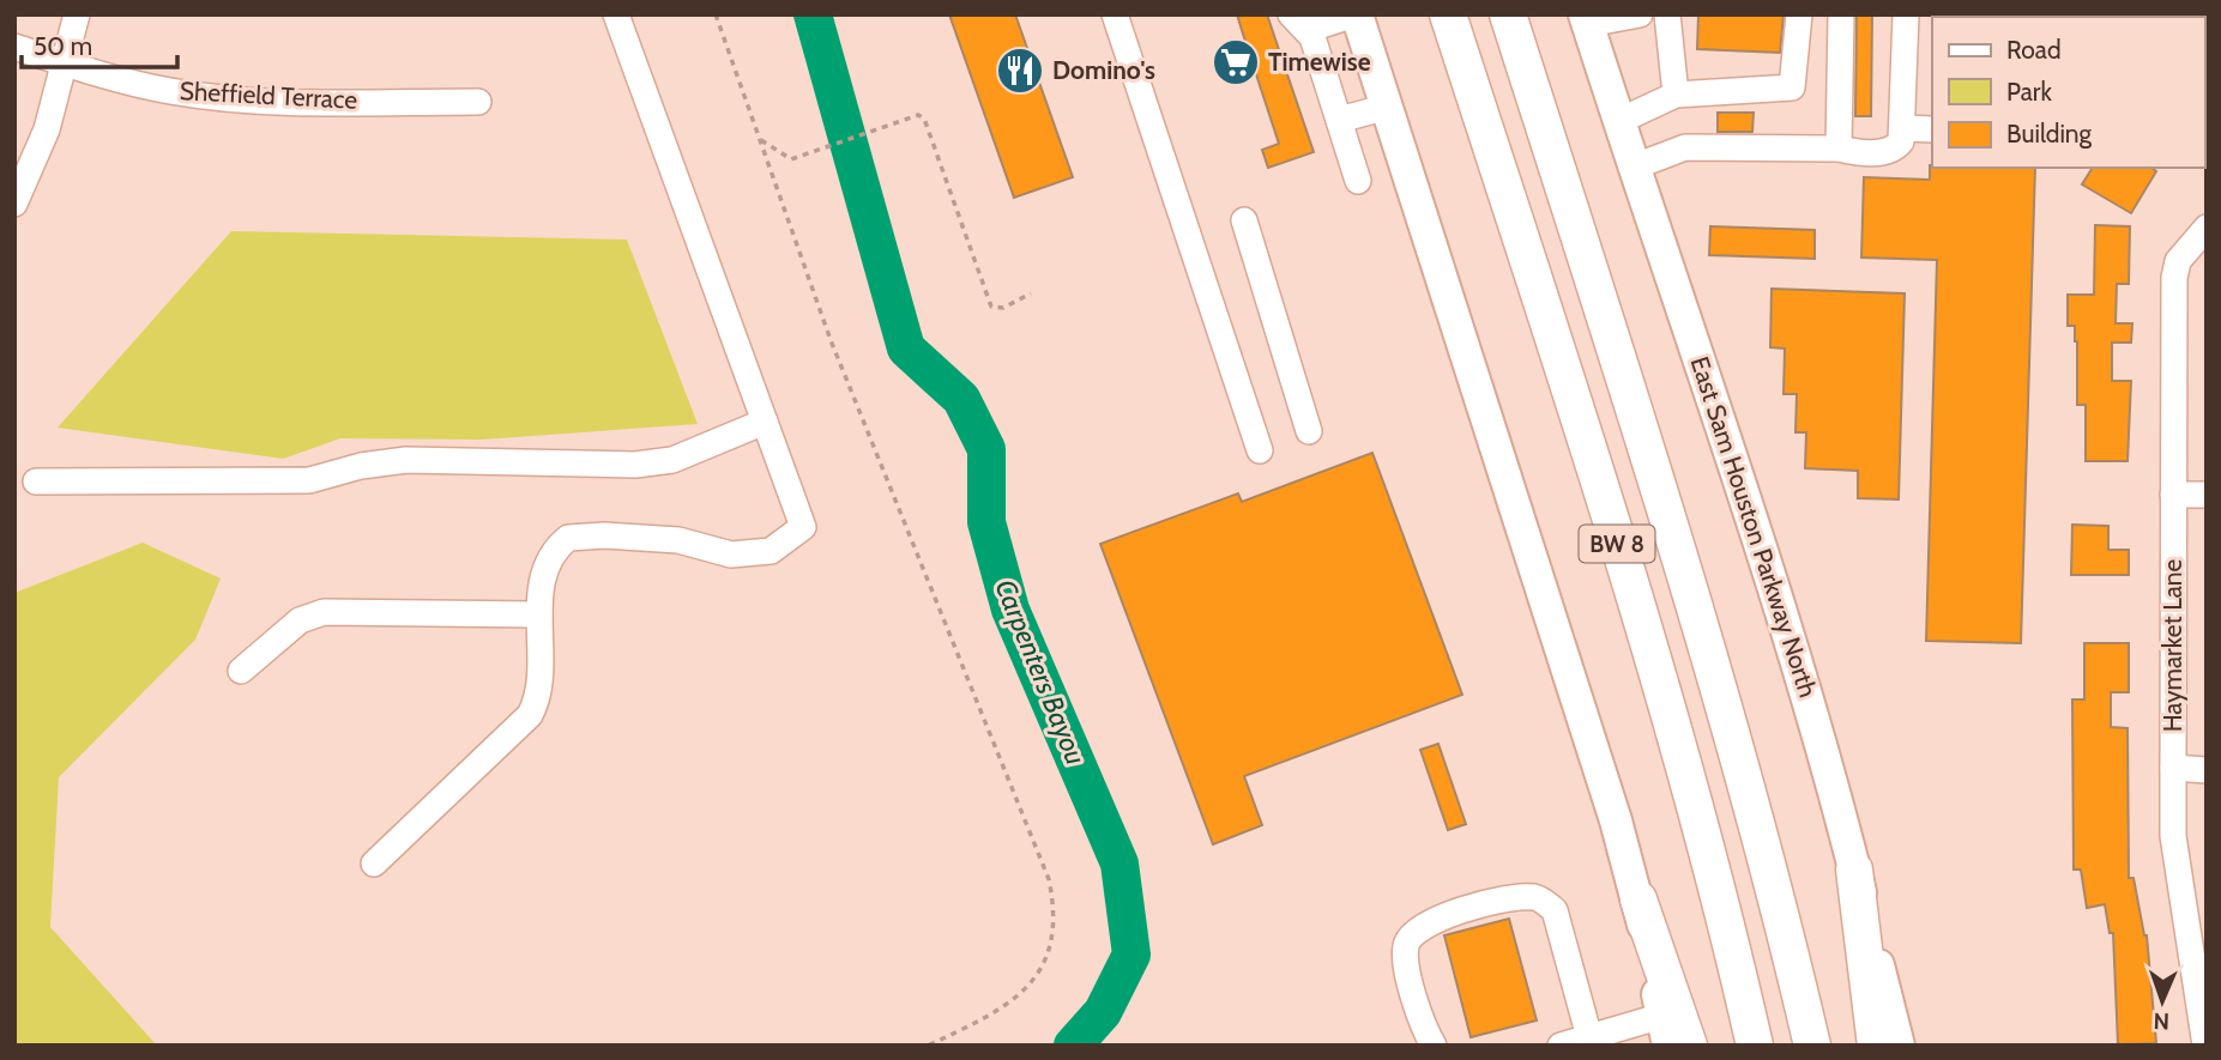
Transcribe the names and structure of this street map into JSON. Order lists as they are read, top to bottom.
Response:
{
  "streets": {
    "highway": ["BW 8"],
    "main road": ["East Sam Houston Parkway North"],
    "street": ["Sheffield Terrace", "Haymarket Lane"]
  },
  "water": ["Carpenters Bayou"],
  "places": {
    "supermarket": ["Timewise"],
    "restaurant": ["Domino's"]
  },
  "legend": ["Road", "Park", "Building"],
  "scale_bar": "50 m",
  "north": "bottom"
}
